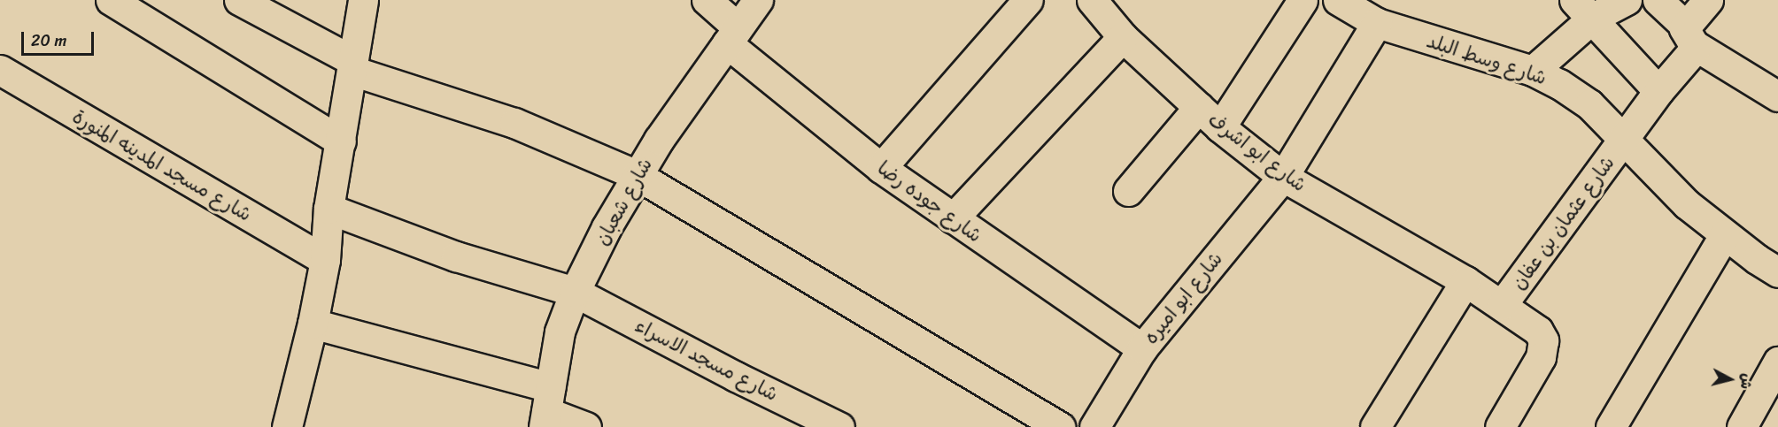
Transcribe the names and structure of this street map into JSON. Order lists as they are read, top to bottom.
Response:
{
  "streets": {
    "street": [
      "شارع وسط البلد",
      "شارع ابو اشرف",
      "شارع مسجد المدينه المنورة",
      "شارع شعبان",
      "شارع جوده رضا",
      "شارع عثمان بن عفان",
      "شارع ابو اميره",
      "شارع مسجد الاسراء"
    ]
  },
  "crossings": [
    ["شارع وسط البلد", "شارع عثمان بن عفان"],
    ["شارع وسط البلد", "شارع ابو اميره"],
    ["شارع ابو اشرف", "شارع عثمان بن عفان"],
    ["شارع ابو اشرف", "شارع ابو اميره"],
    ["شارع شعبان", "شارع جوده رضا"],
    ["شارع شعبان", "شارع مسجد الاسراء"],
    ["شارع جوده رضا", "شارع ابو اميره"]
  ],
  "scale_bar": "20 m",
  "north": "right"
}
